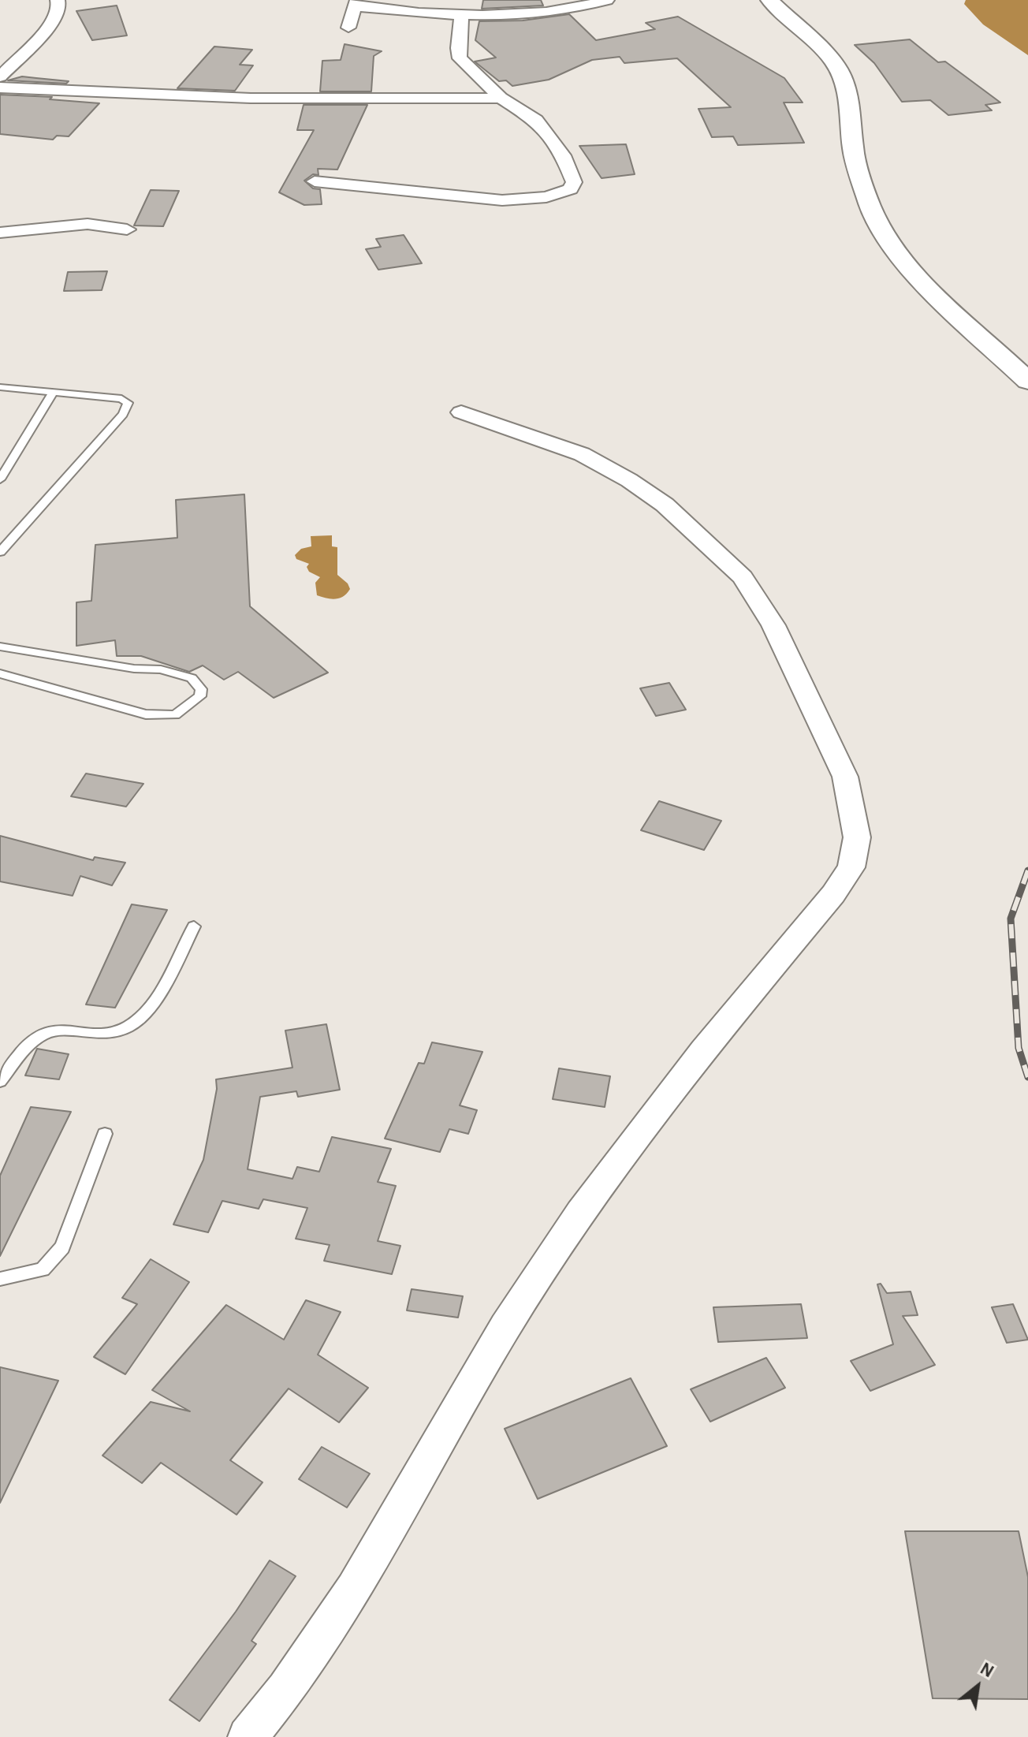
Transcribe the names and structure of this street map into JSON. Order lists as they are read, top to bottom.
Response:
{
  "north": "top right"
}
